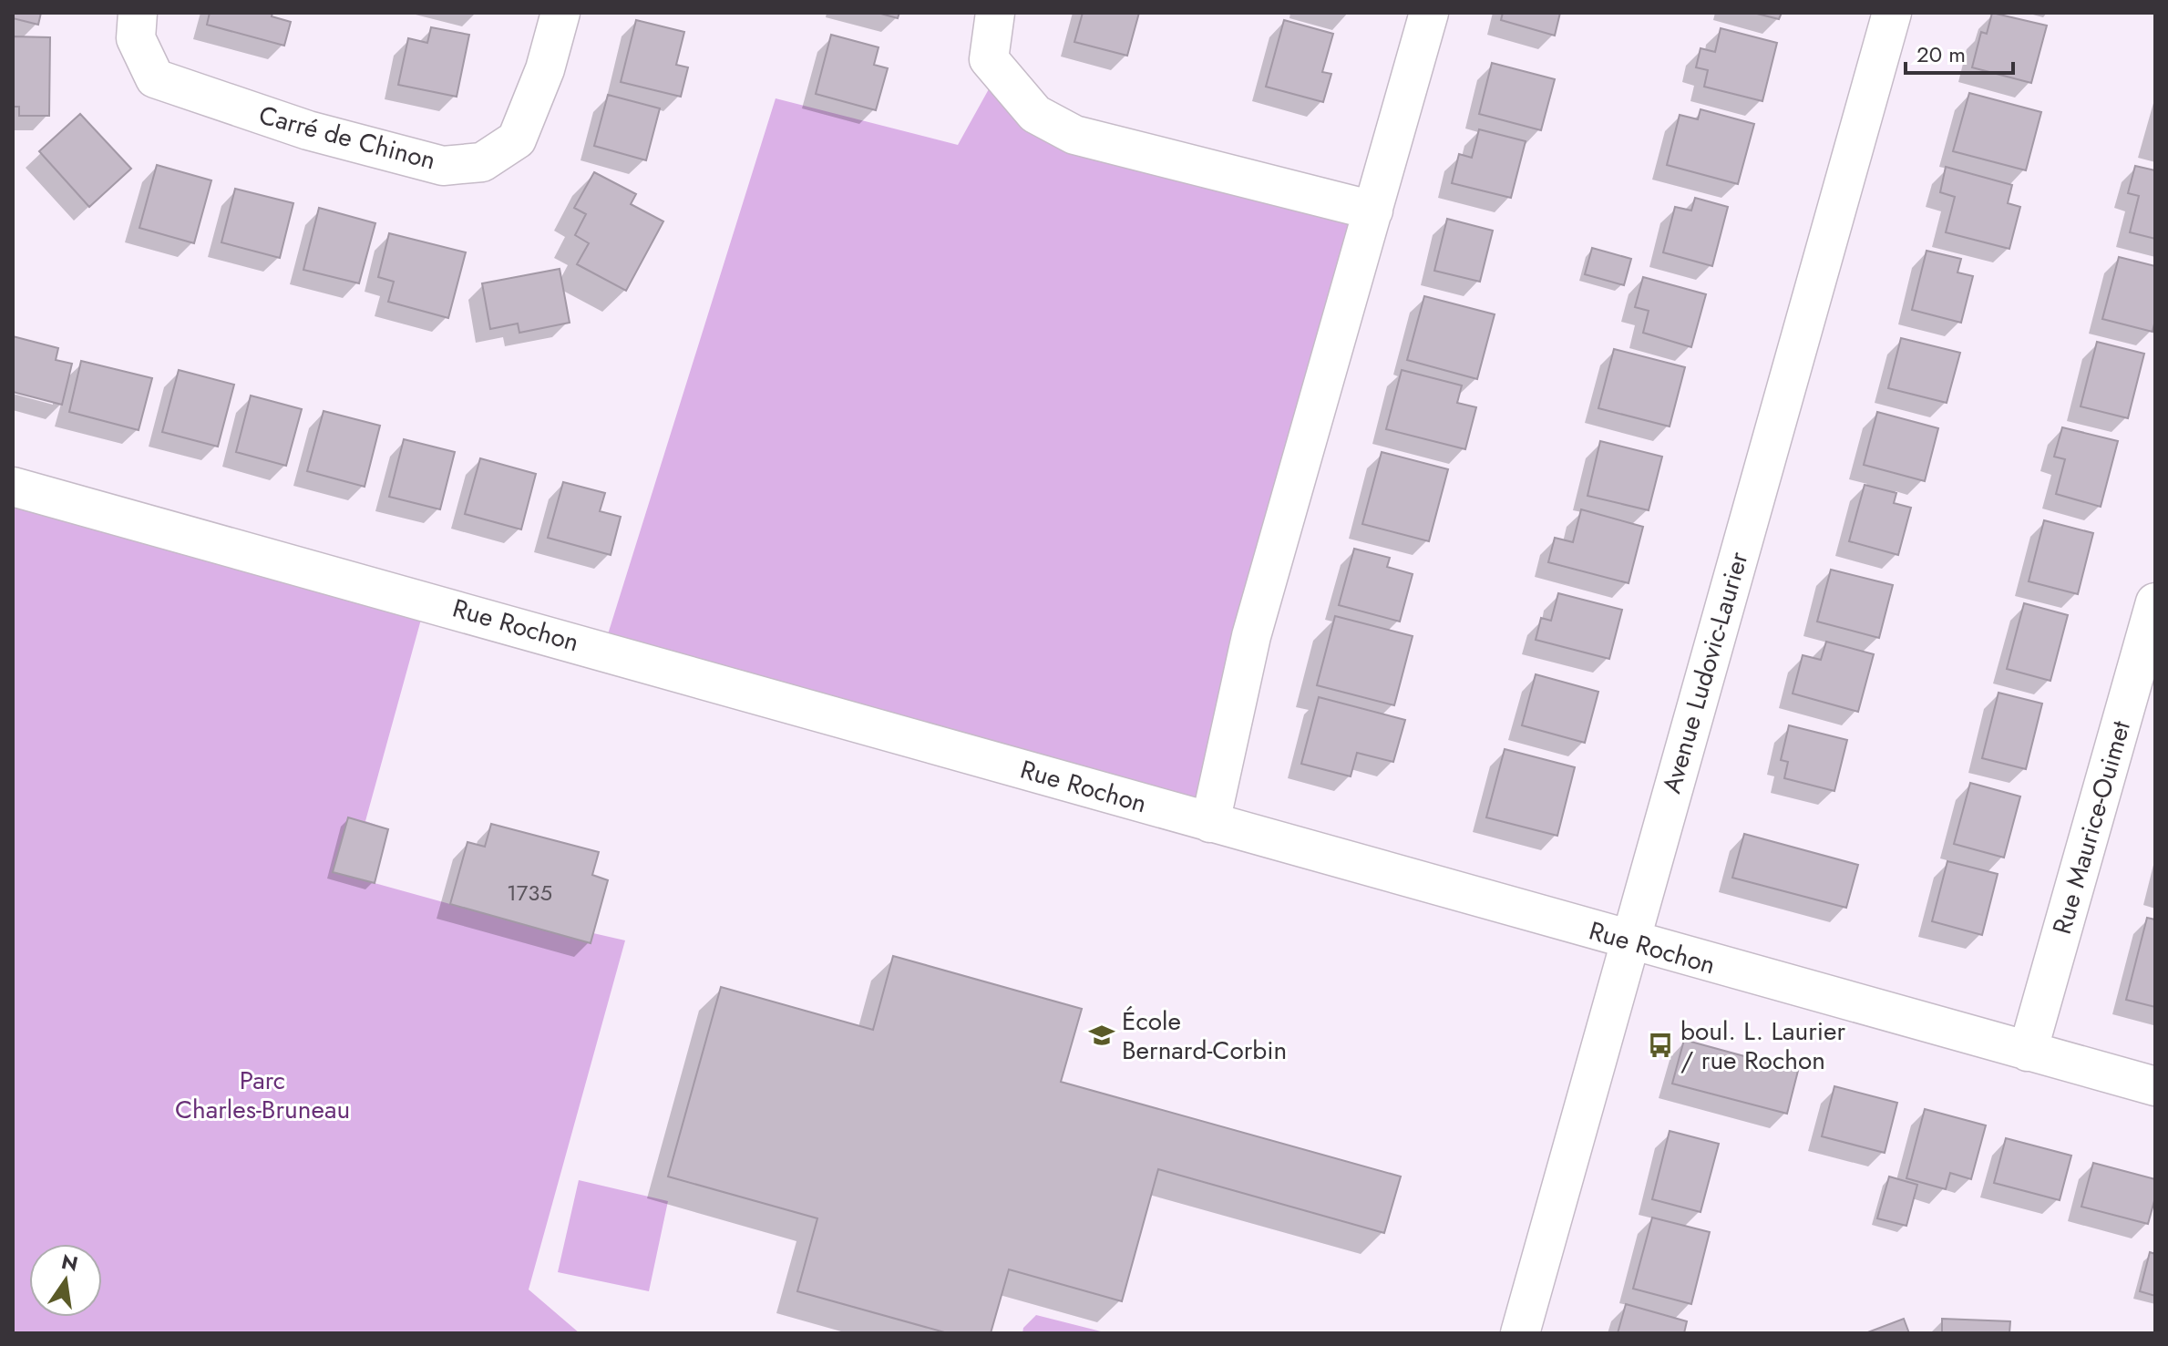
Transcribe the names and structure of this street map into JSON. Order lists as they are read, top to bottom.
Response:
{
  "streets": {
    "street": [
      "Carré de Chinon",
      "Rue Rochon",
      "Avenue Ludovic-Laurier",
      "Rue Maurice-Ouimet"
    ]
  },
  "crossings": [
    ["Rue Rochon", "Avenue Ludovic-Laurier"],
    ["Rue Rochon", "Rue Maurice-Ouimet"]
  ],
  "parks": ["Parc Charles-Bruneau"],
  "places": {
    "school or university": ["École Bernard-Corbin"],
    "bus stop": ["boul. L. Laurier / rue Rochon"]
  },
  "house_numbers": ["1735"],
  "scale_bar": "20 m",
  "north": "top"
}
